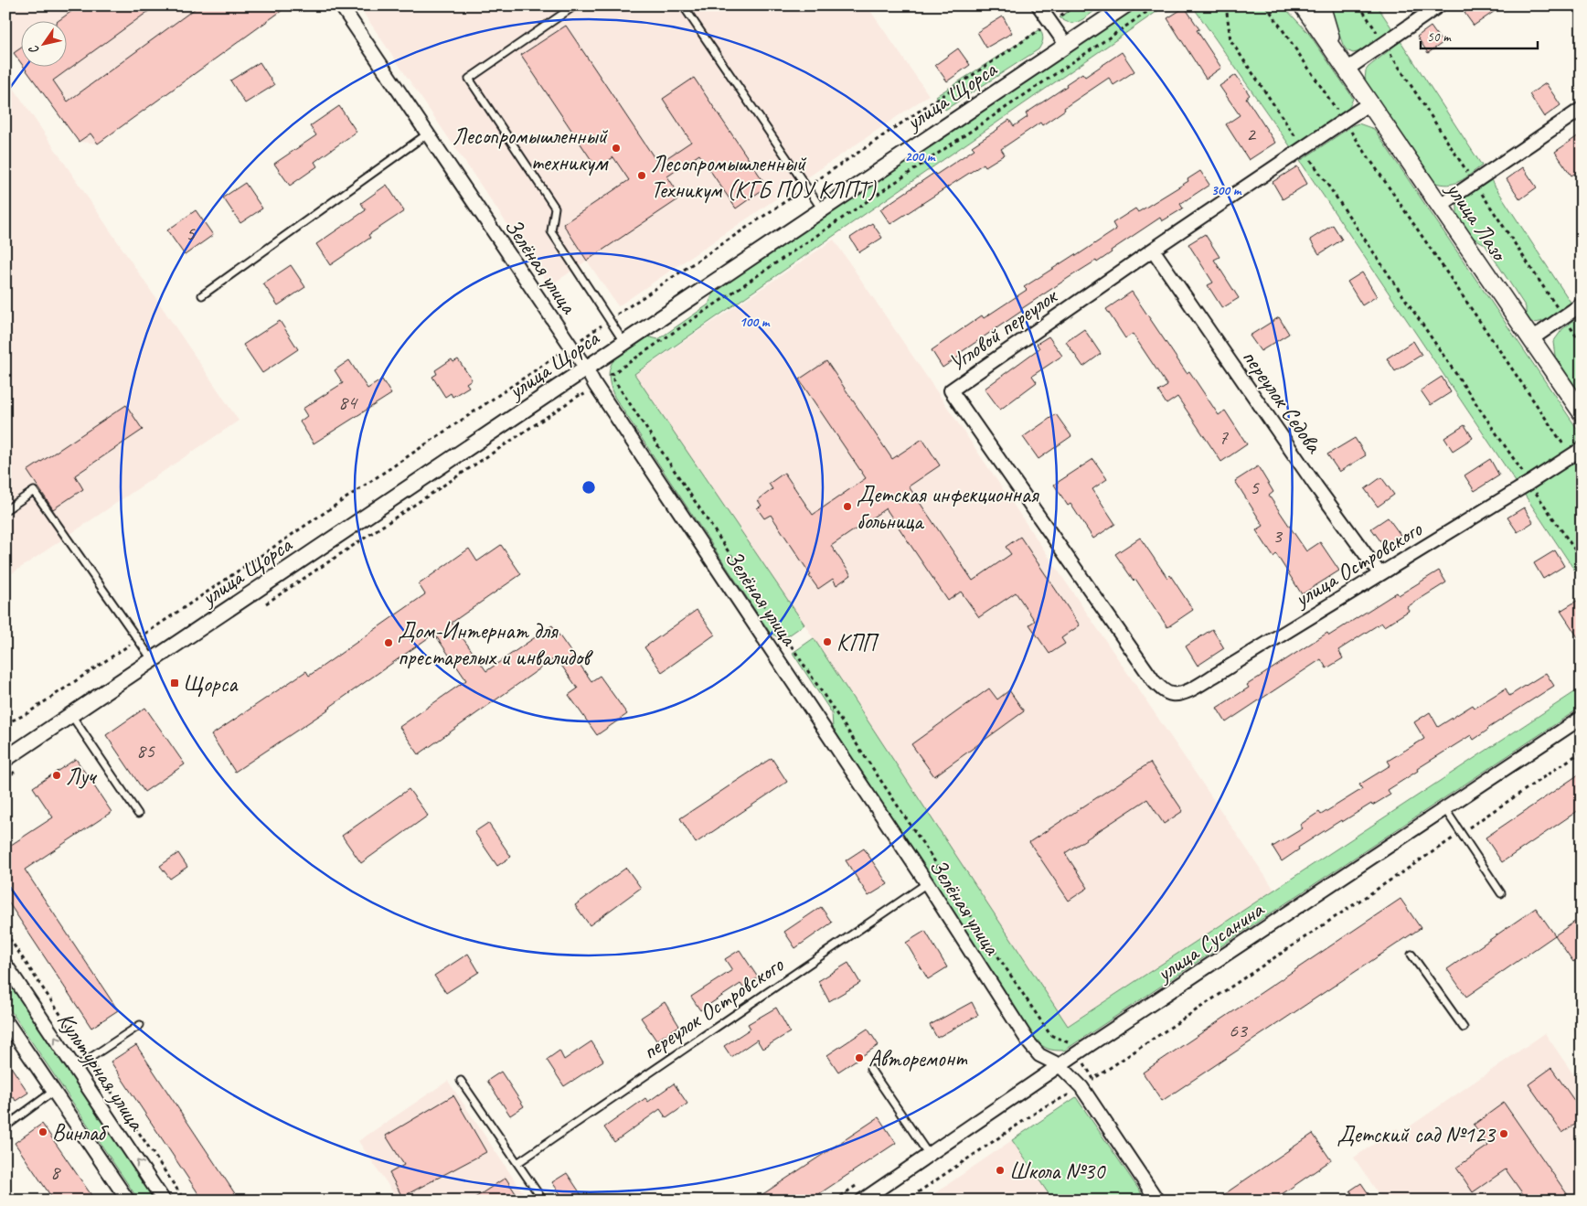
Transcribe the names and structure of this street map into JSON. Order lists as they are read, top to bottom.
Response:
{
  "streets": {
    "main road": ["улица Лазо"],
    "street": [
      "улица Щорса",
      "Зелёная улица",
      "Угловой переулок",
      "переулок Седова",
      "улица Островского",
      "улица Сусанина",
      "Культурная улица"
    ],
    "lane": ["переулок Островского"]
  },
  "crossings": [
    ["улица Щорса", "Зелёная улица"],
    ["улица Лазо", "Угловой переулок"],
    ["Зелёная улица", "улица Сусанина"],
    ["Зелёная улица", "переулок Островского"],
    ["Угловой переулок", "переулок Седова"],
    ["Угловой переулок", "улица Островского"],
    ["переулок Седова", "улица Островского"]
  ],
  "places": {
    "other": [
      "Лесопромышленный техникум",
      "Лесопромышленный Техникум (КГБ ПОУ КЛПТ)",
      "Детская инфекционная больница",
      "КПП",
      "Дом-Интернат для престарелых и инвалидов",
      "Луч",
      "Авторемонт",
      "Винлаб",
      "Детский сад №123",
      "Школа №30"
    ],
    "transit": ["Щорса"]
  },
  "house_numbers": [
    "2",
    "5",
    "84",
    "7",
    "5",
    "3",
    "85",
    "63",
    "8"
  ],
  "scale_bar": "50 m",
  "north": "bottom left",
  "rings": ["200 m", "300 m", "100 m"]
}
